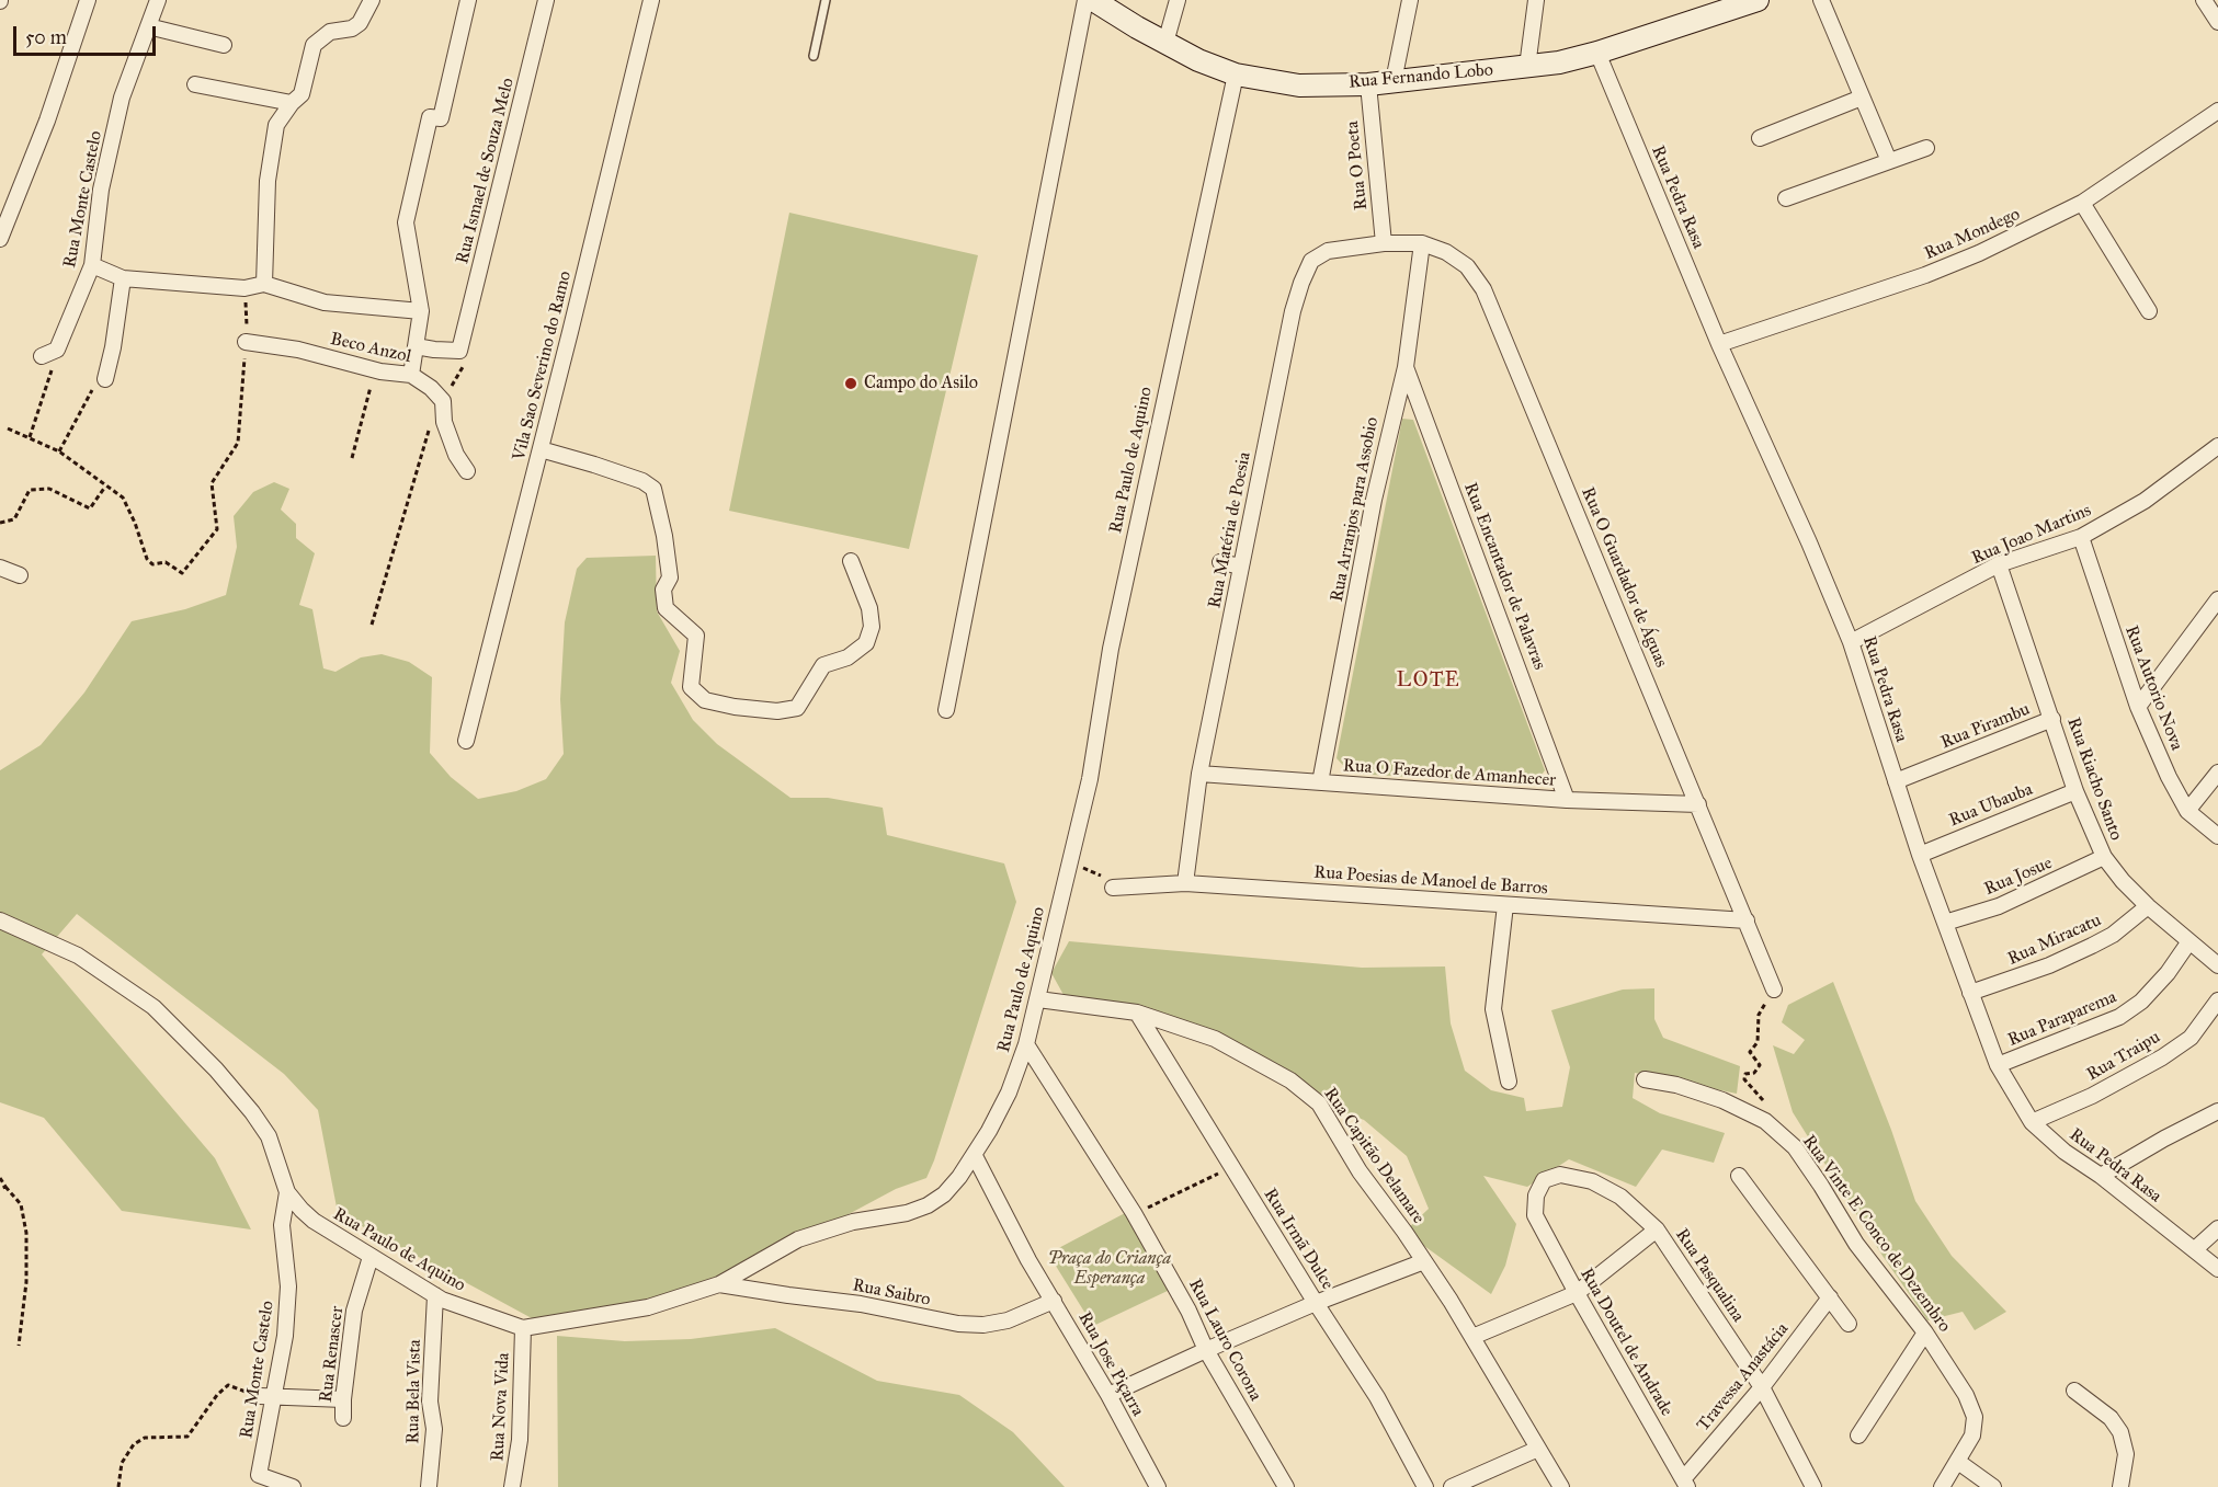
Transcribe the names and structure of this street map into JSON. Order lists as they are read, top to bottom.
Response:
{
  "streets": {
    "main road": ["Rua Fernando Lobo"],
    "street": [
      "Rua O Poeta",
      "Rua Ismael de Souza Melo",
      "Rua Pedra Rasa",
      "Rua Monte Castelo",
      "Rua Mondego",
      "Beco Anzol",
      "Vila Sao Severino do Ramo",
      "Rua Paulo de Aquino",
      "Rua Arranjos para Assobio",
      "Rua Matéria de Poesia",
      "Rua Joao Martins",
      "Rua Encantador de Palavras",
      "Rua O Guardador de Águas",
      "Rua Autorio Nova",
      "Rua Pirambu",
      "Rua O Fazedor de Amanhecer",
      "Rua Riacho Santo",
      "Rua Ubauba",
      "Rua Josue",
      "Rua Poesias de Manoel de Barros",
      "Rua Miracatu",
      "Rua Paraparema",
      "Rua Traipu",
      "Rua Capitão Delamare",
      "Rua Vinte E Conco de Dezembro",
      "Rua Irmã Dulce",
      "Rua Pasqualina",
      "Rua Saibro",
      "Rua Lauro Corona",
      "Rua Doutel de Andrade",
      "Rua Renascer",
      "Rua Jose Piçarra",
      "Travessa Anastácia",
      "Rua Bela Vista",
      "Rua Nova Vida"
    ]
  },
  "crossings": [
    ["Rua Fernando Lobo", "Rua O Poeta"],
    ["Rua Fernando Lobo", "Rua Pedra Rasa"],
    ["Rua Fernando Lobo", "Rua Paulo de Aquino"],
    ["Rua O Poeta", "Rua Matéria de Poesia"],
    ["Rua O Poeta", "Rua O Guardador de Águas"],
    ["Rua Pedra Rasa", "Rua Mondego"],
    ["Rua Pedra Rasa", "Rua Joao Martins"],
    ["Rua Pedra Rasa", "Rua Pirambu"],
    ["Rua Pedra Rasa", "Rua Ubauba"],
    ["Rua Pedra Rasa", "Rua Josue"],
    ["Rua Pedra Rasa", "Rua Miracatu"],
    ["Rua Pedra Rasa", "Rua Paraparema"],
    ["Rua Pedra Rasa", "Rua Traipu"],
    ["Rua Monte Castelo", "Rua Paulo de Aquino"],
    ["Rua Paulo de Aquino", "Rua Capitão Delamare"],
    ["Rua Paulo de Aquino", "Rua Saibro"],
    ["Rua Paulo de Aquino", "Rua Lauro Corona"],
    ["Rua Paulo de Aquino", "Rua Renascer"],
    ["Rua Paulo de Aquino", "Rua Jose Piçarra"],
    ["Rua Paulo de Aquino", "Rua Bela Vista"],
    ["Rua Paulo de Aquino", "Rua Nova Vida"],
    ["Rua Arranjos para Assobio", "Rua Encantador de Palavras"],
    ["Rua Arranjos para Assobio", "Rua O Guardador de Águas"],
    ["Rua Arranjos para Assobio", "Rua O Fazedor de Amanhecer"],
    ["Rua Matéria de Poesia", "Rua O Guardador de Águas"],
    ["Rua Matéria de Poesia", "Rua O Fazedor de Amanhecer"],
    ["Rua Matéria de Poesia", "Rua Poesias de Manoel de Barros"],
    ["Rua Joao Martins", "Rua Autorio Nova"],
    ["Rua Joao Martins", "Rua Riacho Santo"],
    ["Rua Encantador de Palavras", "Rua O Fazedor de Amanhecer"],
    ["Rua O Guardador de Águas", "Rua O Fazedor de Amanhecer"],
    ["Rua O Guardador de Águas", "Rua Poesias de Manoel de Barros"],
    ["Rua Pirambu", "Rua Riacho Santo"],
    ["Rua Riacho Santo", "Rua Ubauba"],
    ["Rua Riacho Santo", "Rua Josue"],
    ["Rua Riacho Santo", "Rua Miracatu"],
    ["Rua Riacho Santo", "Rua Paraparema"],
    ["Rua Capitão Delamare", "Rua Irmã Dulce"],
    ["Rua Pasqualina", "Rua Doutel de Andrade"],
    ["Rua Pasqualina", "Travessa Anastácia"],
    ["Rua Saibro", "Rua Jose Piçarra"],
    ["Rua Doutel de Andrade", "Travessa Anastácia"]
  ],
  "districts": ["LOTE"],
  "parks": ["Praça do Criança Esperança"],
  "places": ["Campo do Asilo"],
  "scale_bar": "50 m"
}
